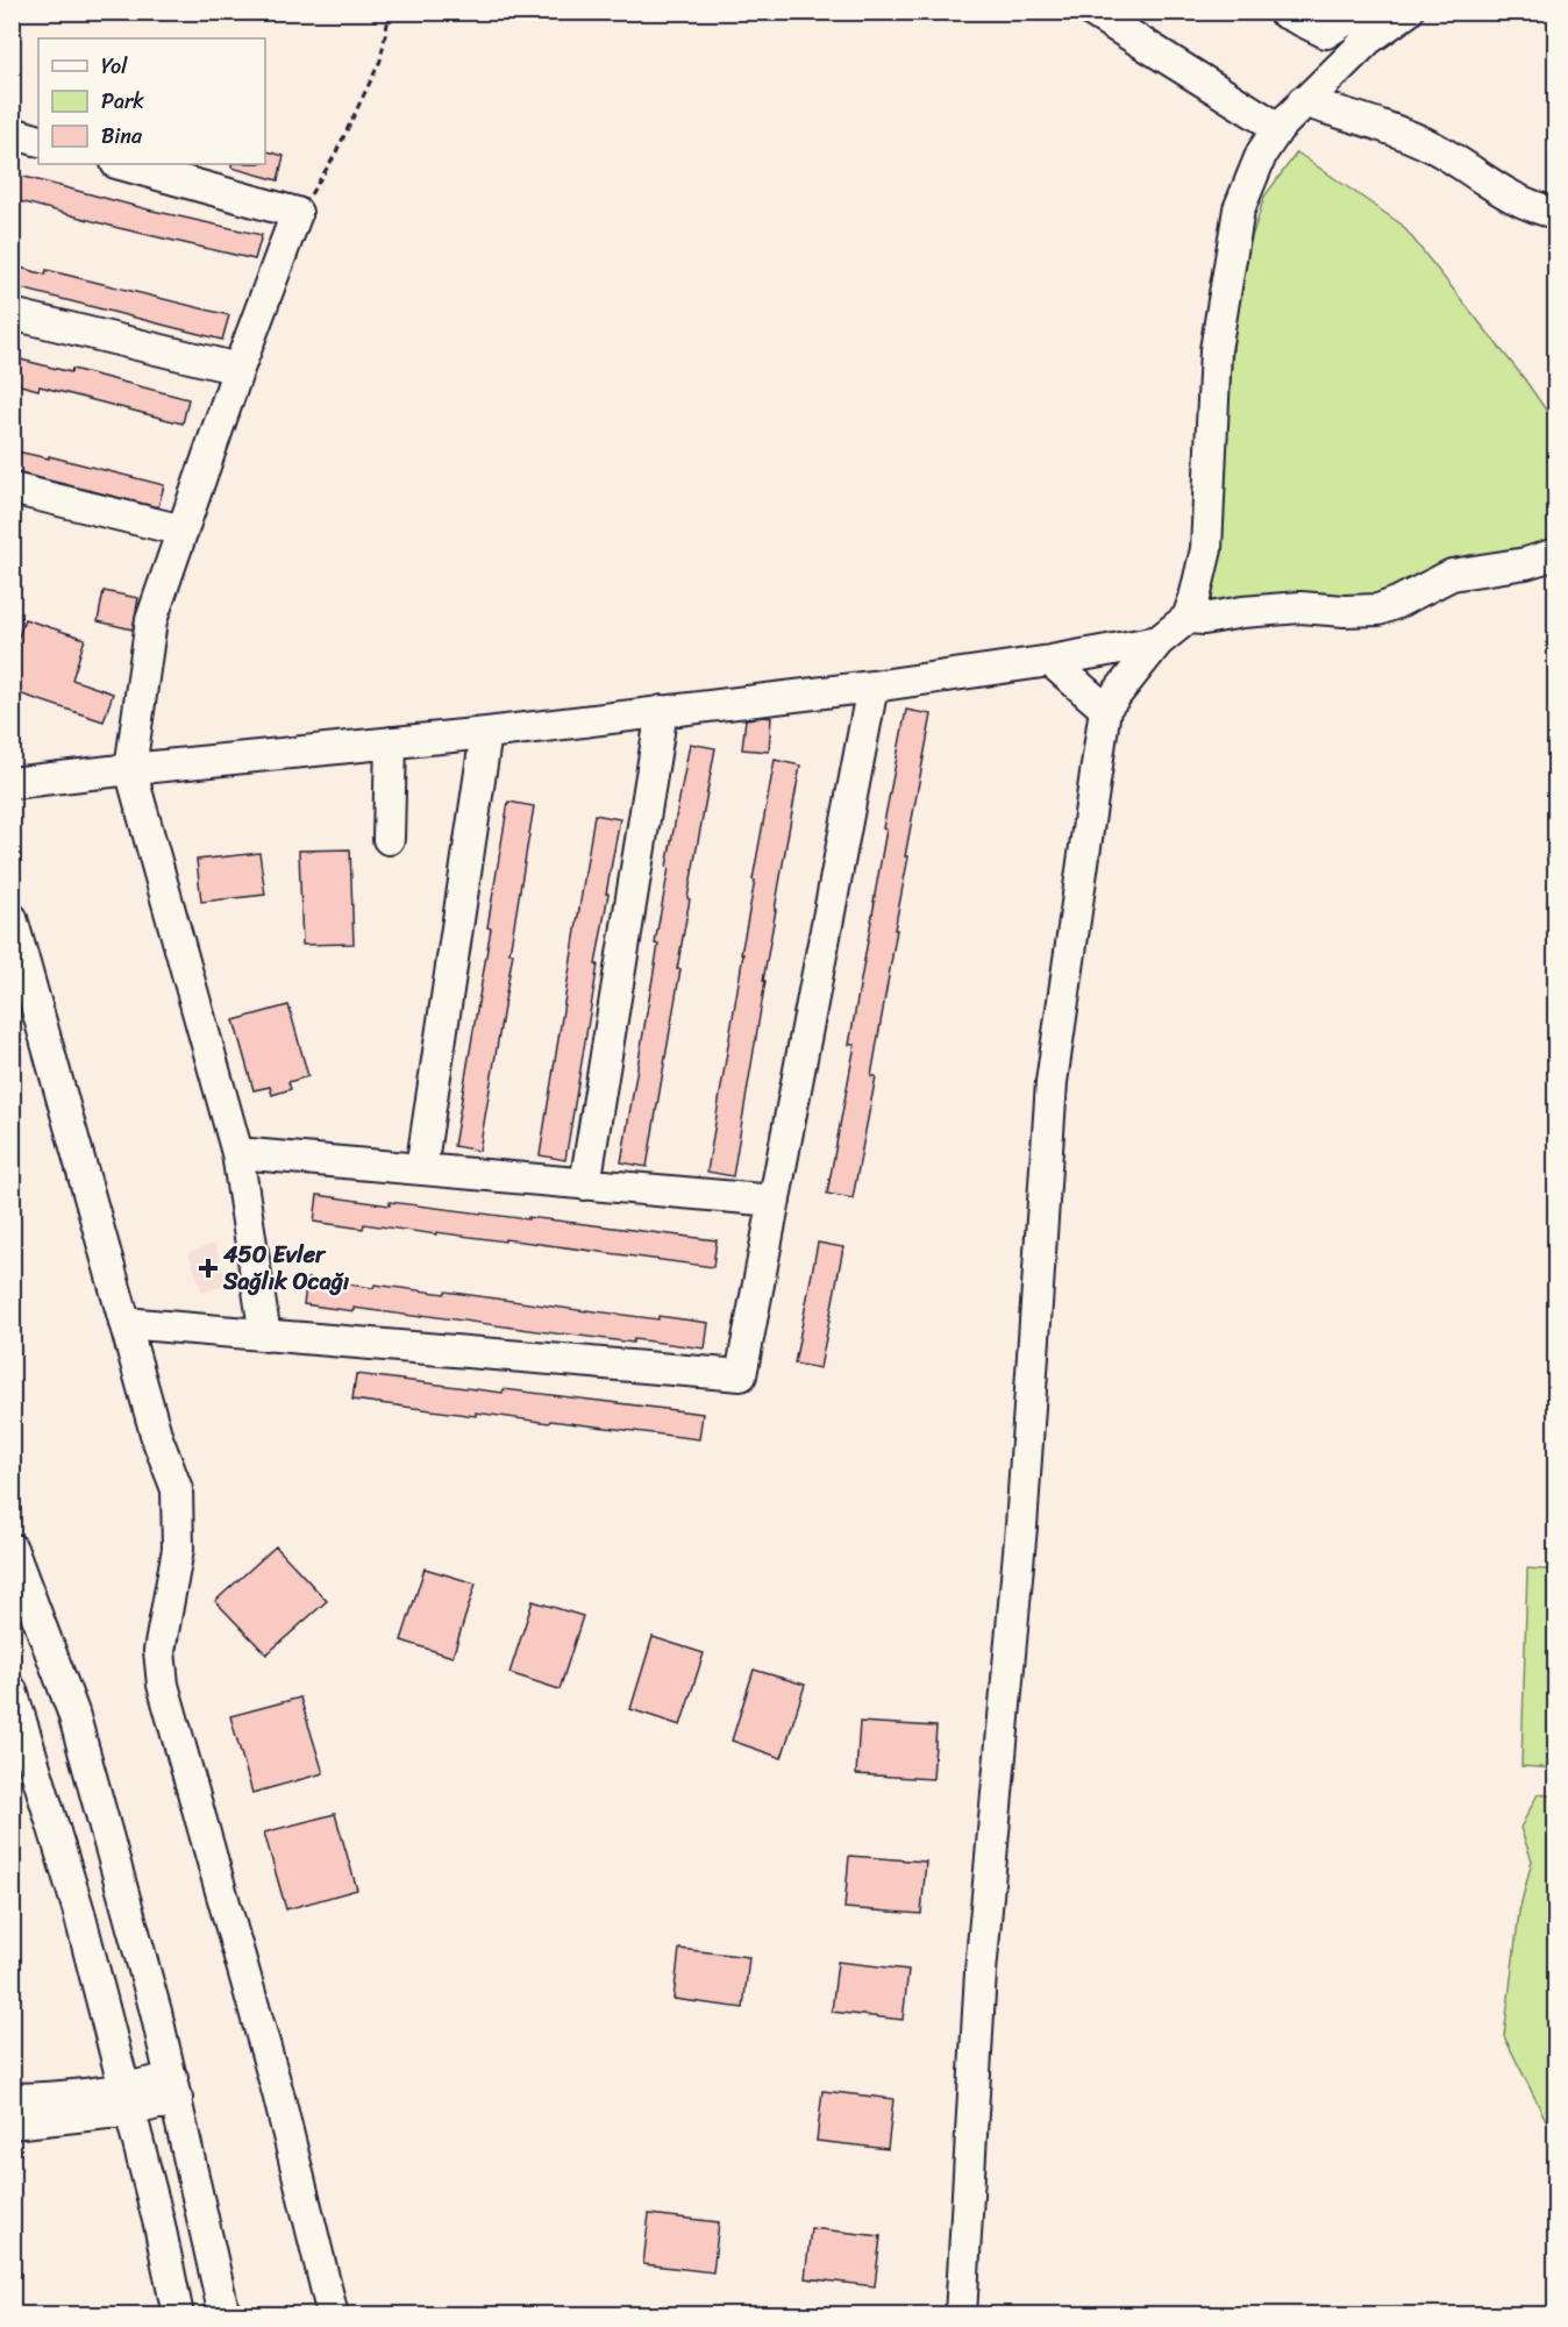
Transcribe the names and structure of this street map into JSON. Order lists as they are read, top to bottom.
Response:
{
  "places": {
    "health": ["450 Evler Sağlık Ocağı"]
  },
  "legend": ["Yol", "Park", "Bina"]
}
